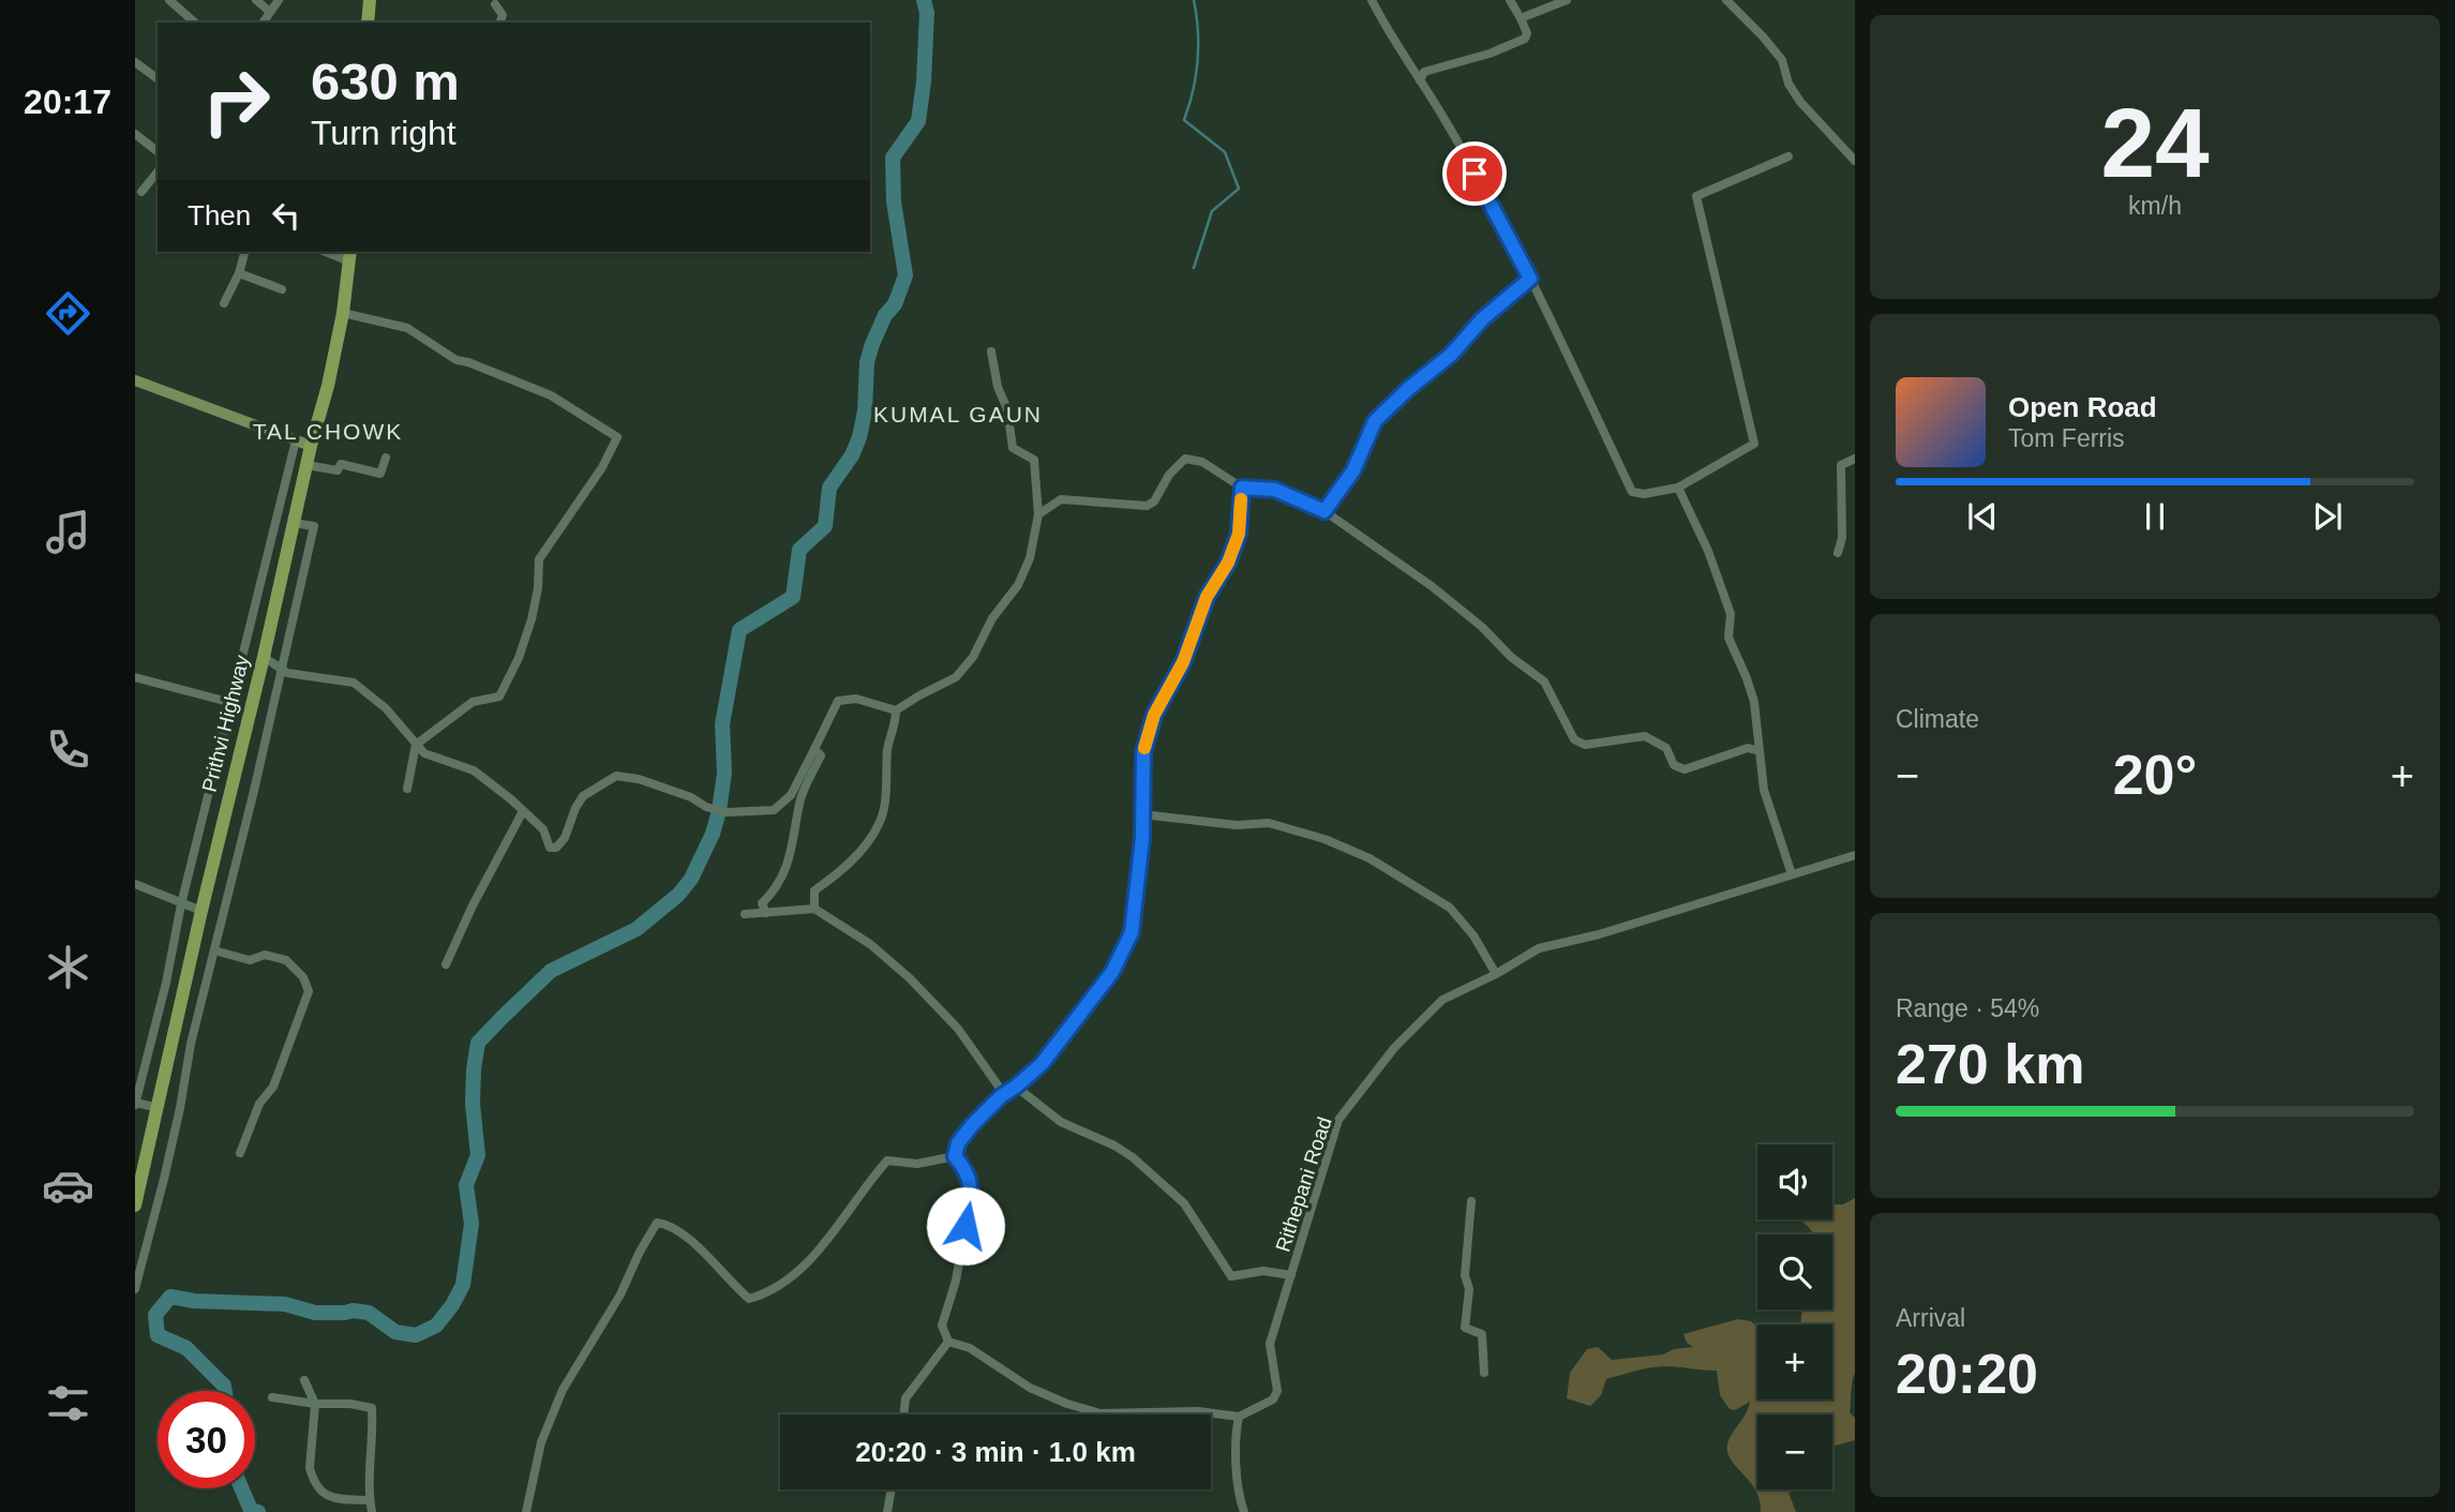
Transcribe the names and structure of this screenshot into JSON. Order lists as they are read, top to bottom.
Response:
{
  "streets": {
    "highway": ["Prithvi Highway"],
    "street": ["Rithepani Road"]
  },
  "districts": ["KUMAL GAUN", "TAL CHOWK"],
  "page": {
    "tabs": "20:17",
    "tile": [
      ["24", "km/h"],
      "Climate",
      ["Range · 54%", "270 km"],
      ["Arrival", "20:20"]
    ],
    "turn": ["630 m", "Turn right"],
    "then": "Then",
    "song": ["Open Road", "Tom Ferris"],
    "heat": ["−", "20°", "+"],
    "map_buttons": ["+", "−"],
    "limit": "30",
    "trip": "20:20 · 3 min · 1.0 km"
  }
}
